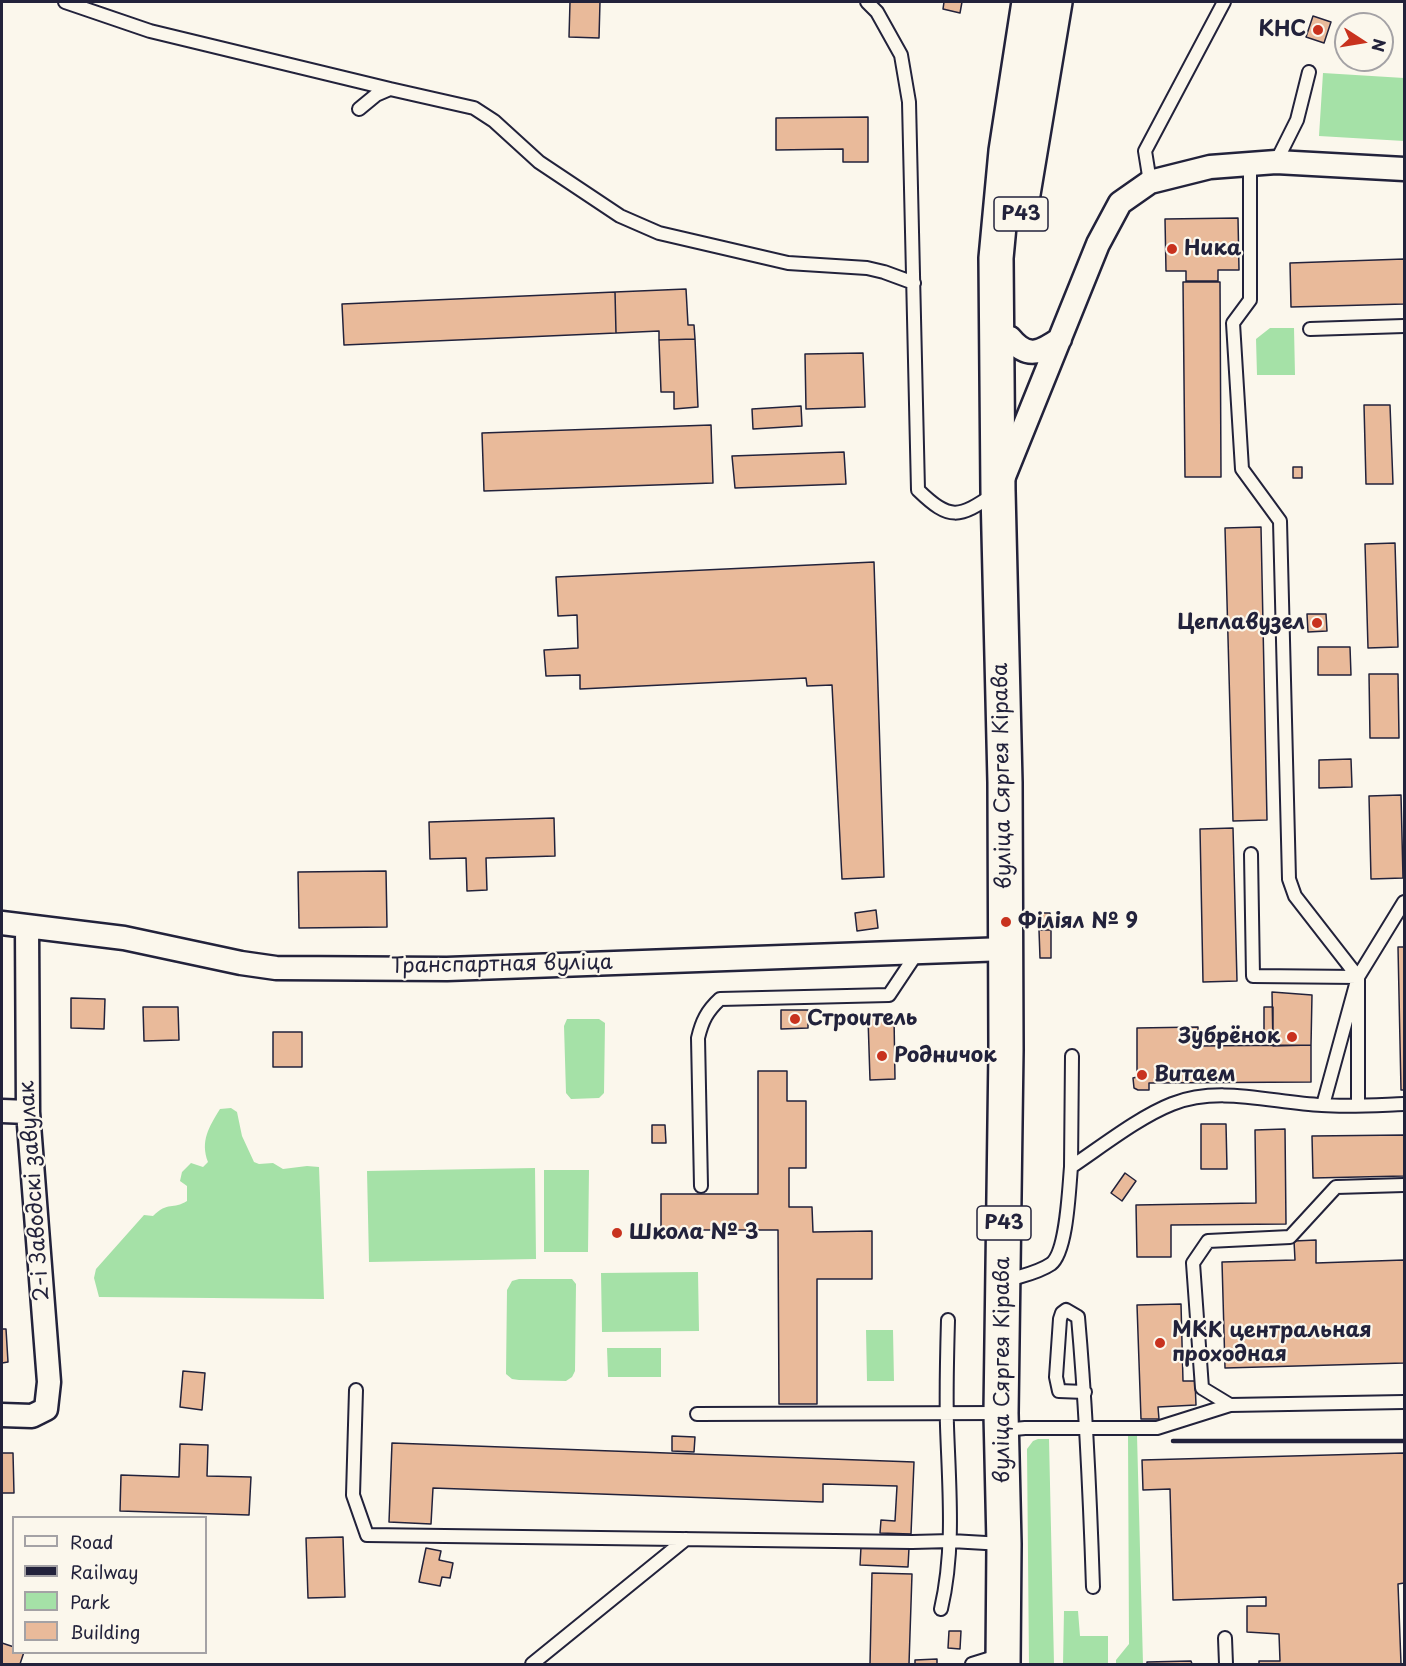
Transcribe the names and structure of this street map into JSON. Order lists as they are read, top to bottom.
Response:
{
  "streets": {
    "main road": ["Р43", "вуліца Сяргея Кірава"],
    "street": ["Транспартная вуліца", "2-і Заводскі завулак"]
  },
  "crossings": [
    ["вуліца Сяргея Кірава", "Транспартная вуліца"],
    ["Транспартная вуліца", "2-і Заводскі завулак"]
  ],
  "places": [
    "КНС",
    "Ника",
    "Цеплавузел",
    "Філіял № 9",
    "Строитель",
    "Зубрёнок",
    "Родничок",
    "Витаем",
    "Школа № 3",
    "МКК центральная проходная"
  ],
  "legend": [
    "Road",
    "Railway",
    "Park",
    "Building"
  ],
  "north": "right"
}
